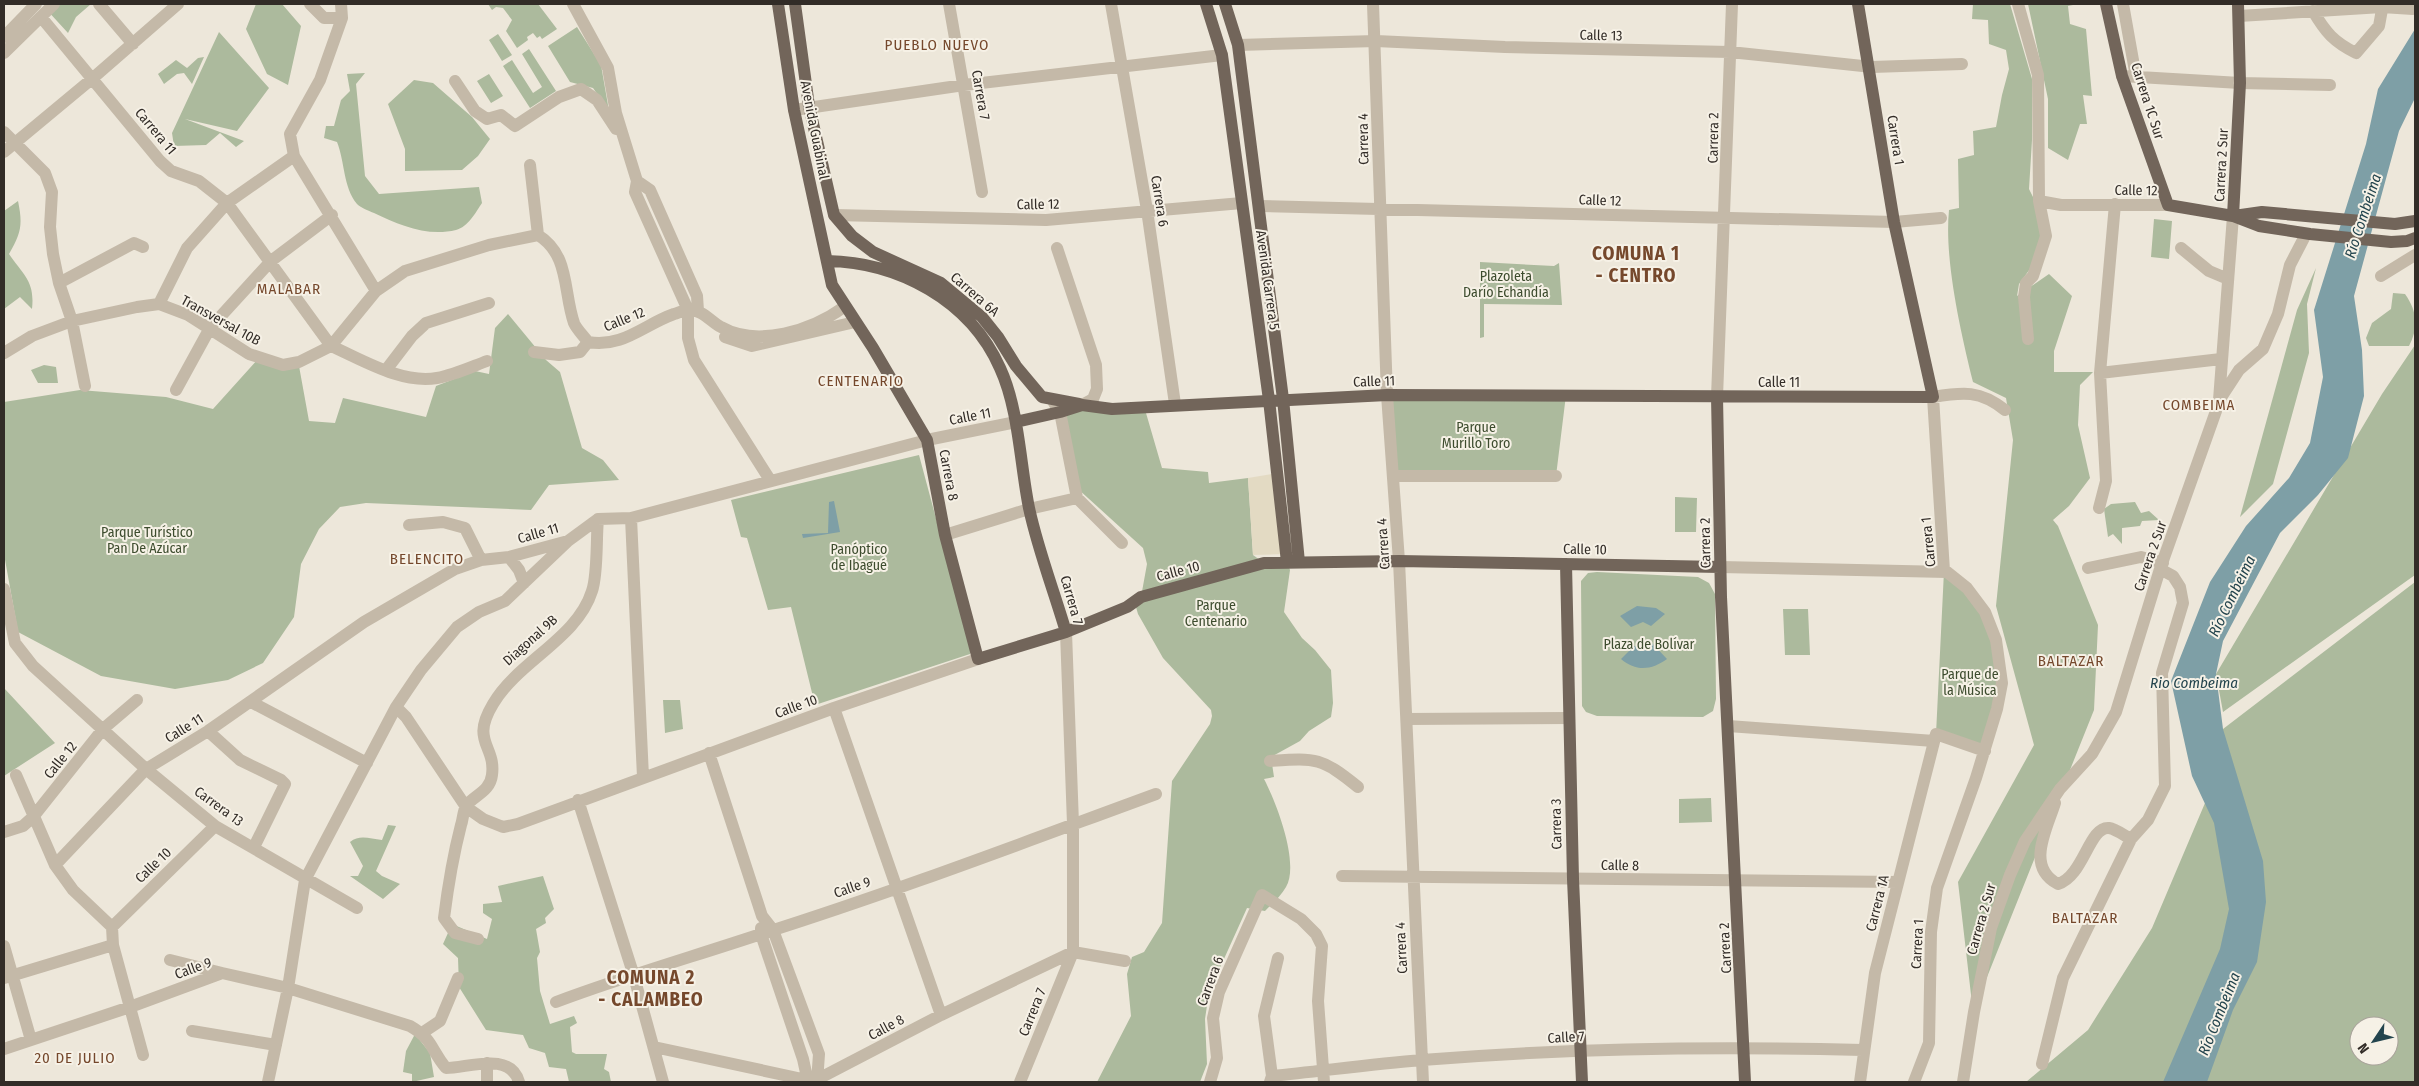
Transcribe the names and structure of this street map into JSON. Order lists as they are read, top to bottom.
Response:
{
  "streets": {
    "main road": [
      "Carrera 7",
      "Carrera 1C Sur",
      "Avenida Guabinal",
      "Carrera 2",
      "Carrera 1",
      "Carrera 2 Sur",
      "Calle 12",
      "Avenida Carrera 5",
      "Carrera 6A",
      "Calle 11",
      "Carrera 8",
      "Calle 10",
      "Carrera 3"
    ],
    "street": [
      "Calle 13",
      "Carrera 11",
      "Carrera 4",
      "Carrera 6",
      "Transversal 10B",
      "Diagonal 9B",
      "Carrera 13",
      "Calle 8",
      "Calle 9",
      "Carrera 1A",
      "Calle 7"
    ]
  },
  "crossings": [
    ["Calle 13", "Carrera 2"],
    ["Calle 13", "Carrera 4"],
    ["Calle 13", "Carrera 1"],
    ["Calle 13", "Avenida Carrera 5"],
    ["Carrera 7", "Avenida Guabinal"],
    ["Carrera 7", "Carrera 6A"],
    ["Carrera 7", "Calle 11"],
    ["Carrera 7", "Carrera 8"],
    ["Carrera 7", "Calle 10"],
    ["Carrera 7", "Calle 8"],
    ["Carrera 7", "Calle 9"],
    ["Carrera 1C Sur", "Calle 12"],
    ["Avenida Guabinal", "Calle 12"],
    ["Avenida Guabinal", "Carrera 6A"],
    ["Avenida Guabinal", "Carrera 8"],
    ["Carrera 11", "Transversal 10B"],
    ["Carrera 2", "Calle 12"],
    ["Carrera 2", "Calle 11"],
    ["Carrera 2", "Calle 10"],
    ["Carrera 2", "Calle 8"],
    ["Carrera 2", "Calle 7"],
    ["Carrera 4", "Calle 12"],
    ["Carrera 4", "Calle 11"],
    ["Carrera 4", "Calle 10"],
    ["Carrera 4", "Calle 8"],
    ["Carrera 4", "Calle 7"],
    ["Carrera 1", "Calle 12"],
    ["Carrera 1", "Calle 11"],
    ["Carrera 1", "Calle 10"],
    ["Carrera 2 Sur", "Calle 12"],
    ["Calle 12", "Carrera 6"],
    ["Calle 12", "Avenida Carrera 5"],
    ["Calle 12", "Carrera 6A"],
    ["Calle 12", "Carrera 13"],
    ["Carrera 6", "Calle 11"],
    ["Carrera 6", "Calle 7"],
    ["Avenida Carrera 5", "Calle 11"],
    ["Avenida Carrera 5", "Calle 10"],
    ["Carrera 6A", "Calle 11"],
    ["Calle 11", "Carrera 8"],
    ["Calle 11", "Diagonal 9B"],
    ["Calle 11", "Carrera 13"],
    ["Carrera 8", "Calle 10"],
    ["Calle 10", "Diagonal 9B"],
    ["Calle 10", "Carrera 13"],
    ["Calle 10", "Carrera 3"],
    ["Carrera 3", "Calle 8"],
    ["Carrera 3", "Calle 7"],
    ["Calle 8", "Carrera 1A"],
    ["Carrera 1A", "Calle 7"]
  ],
  "districts": [
    "PUEBLO NUEVO",
    "COMUNA 1 - CENTRO",
    "MALABAR",
    "CENTENARIO",
    "COMBEIMA",
    "BELENCITO",
    "BALTAZAR",
    "BALTAZAR",
    "COMUNA 2 - CALAMBEO",
    "20 DE JULIO"
  ],
  "water": ["Río Combeima", "Rio Combeima"],
  "parks": [
    "Plazoleta Darío Echandía",
    "Parque Murillo Toro",
    "Parque Turístico Pan De Azúcar",
    "Panóptico de Ibagué",
    "Parque Centenario",
    "Plaza de Bolívar",
    "Parque de la Música"
  ],
  "north": "bottom left"
}
